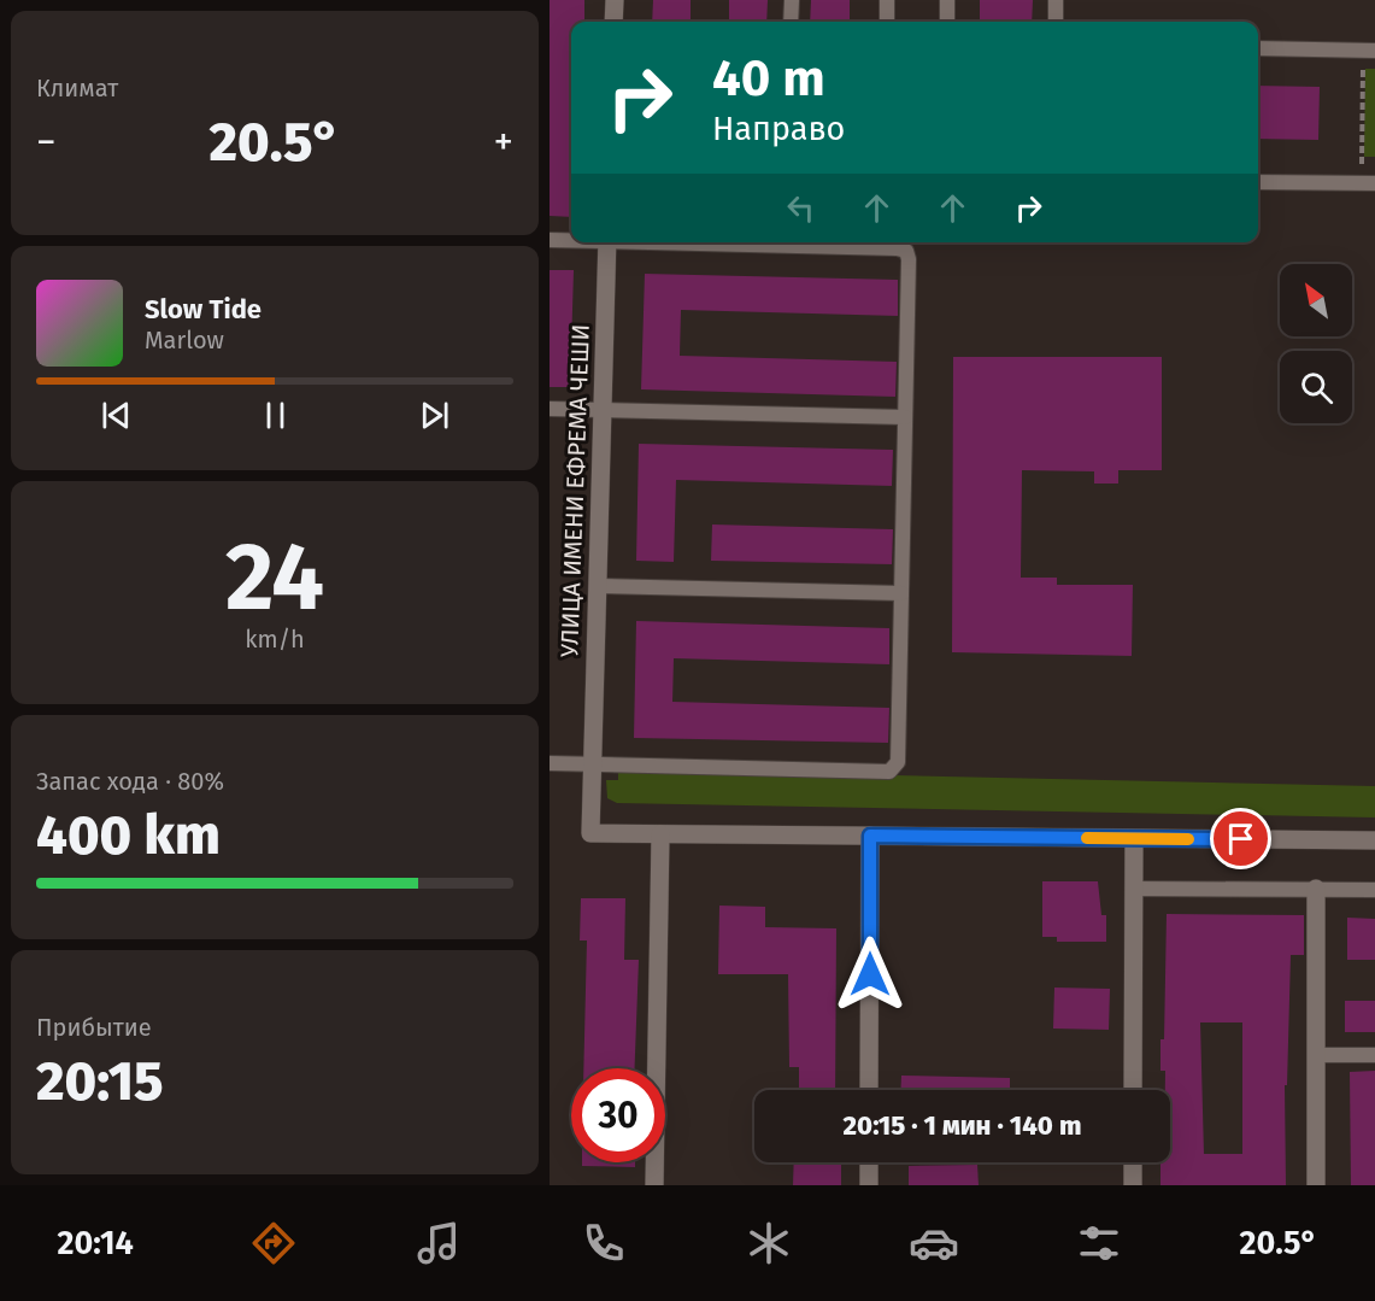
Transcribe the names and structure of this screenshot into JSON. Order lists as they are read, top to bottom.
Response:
{
  "streets": {
    "street": ["УЛИЦА ИМЕНИ ЕФРЕМА ЧЕШИ"]
  },
  "north": "top left",
  "page": {
    "tile": [
      "Климат",
      ["24", "km/h"],
      ["Запас хода · 80%", "400 km"],
      ["Прибытие", "20:15"]
    ],
    "turn": ["40 m", "Направо"],
    "heat": ["−", "20.5°", "+"],
    "song": ["Slow Tide", "Marlow"],
    "limit": "30",
    "trip": "20:15 · 1 мин · 140 m",
    "tabs": ["20:14", "20.5°"]
  }
}
